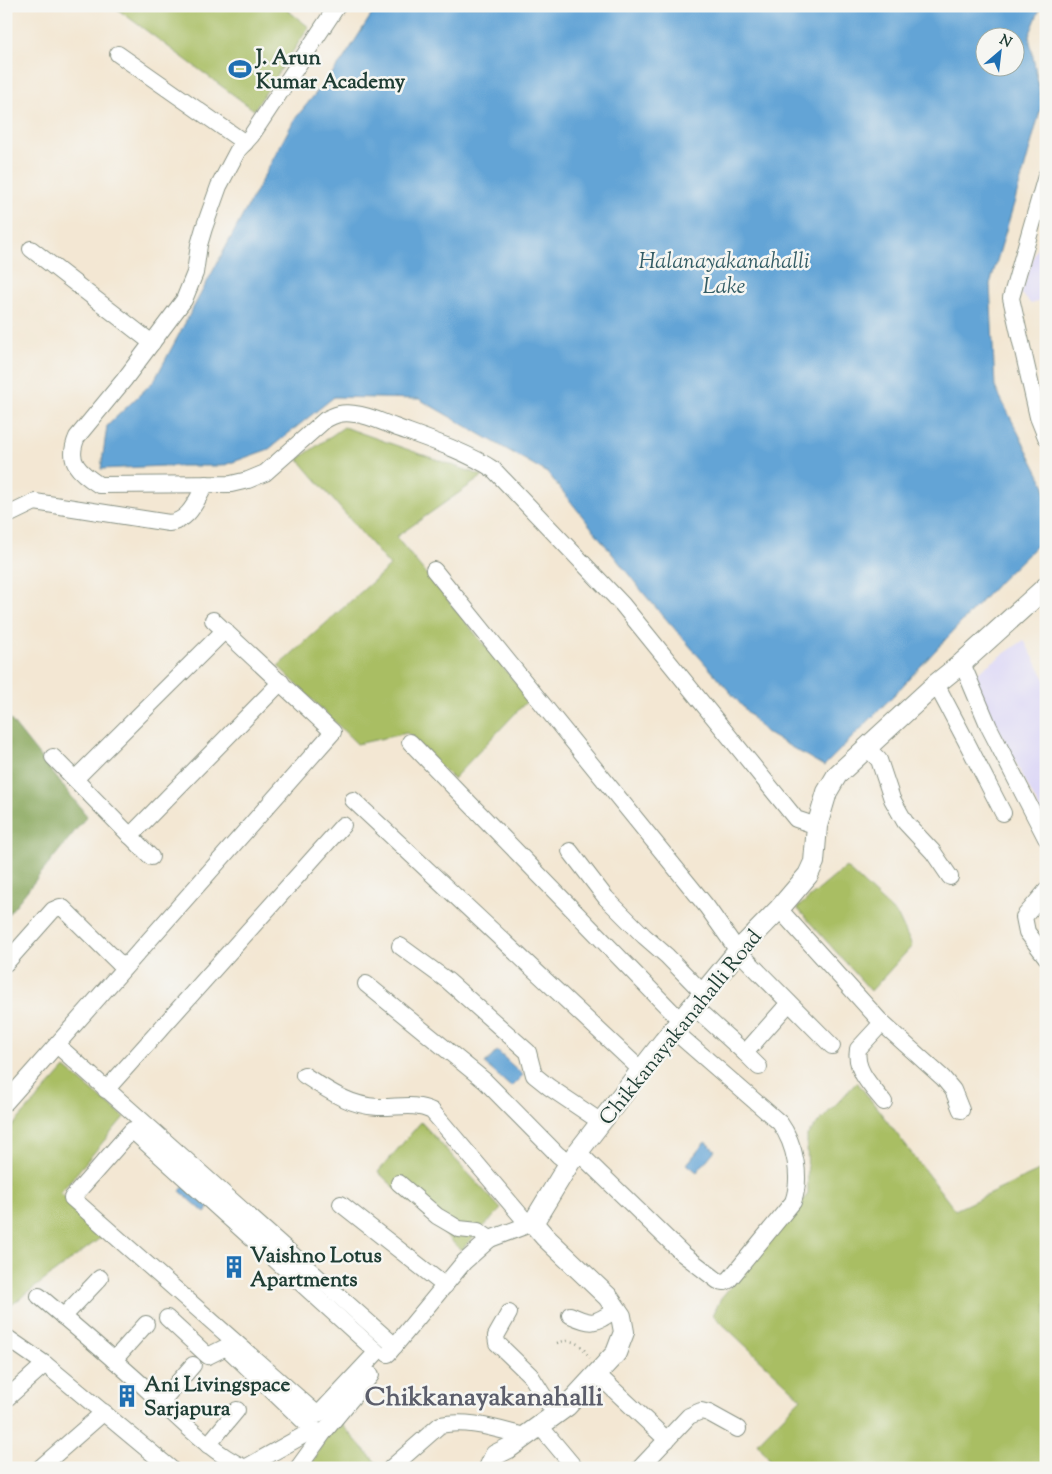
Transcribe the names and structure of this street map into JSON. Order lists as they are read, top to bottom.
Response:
{
  "streets": {
    "main road": ["Chikkanayakanahalli Road"]
  },
  "districts": ["Chikkanayakanahalli"],
  "water": ["Halanayakanahalli Lake"],
  "places": {
    "sports": ["J. Arun Kumar Academy"],
    "building": ["Vaishno Lotus Apartments", "Ani Livingspace Sarjapura"]
  },
  "north": "top right"
}
